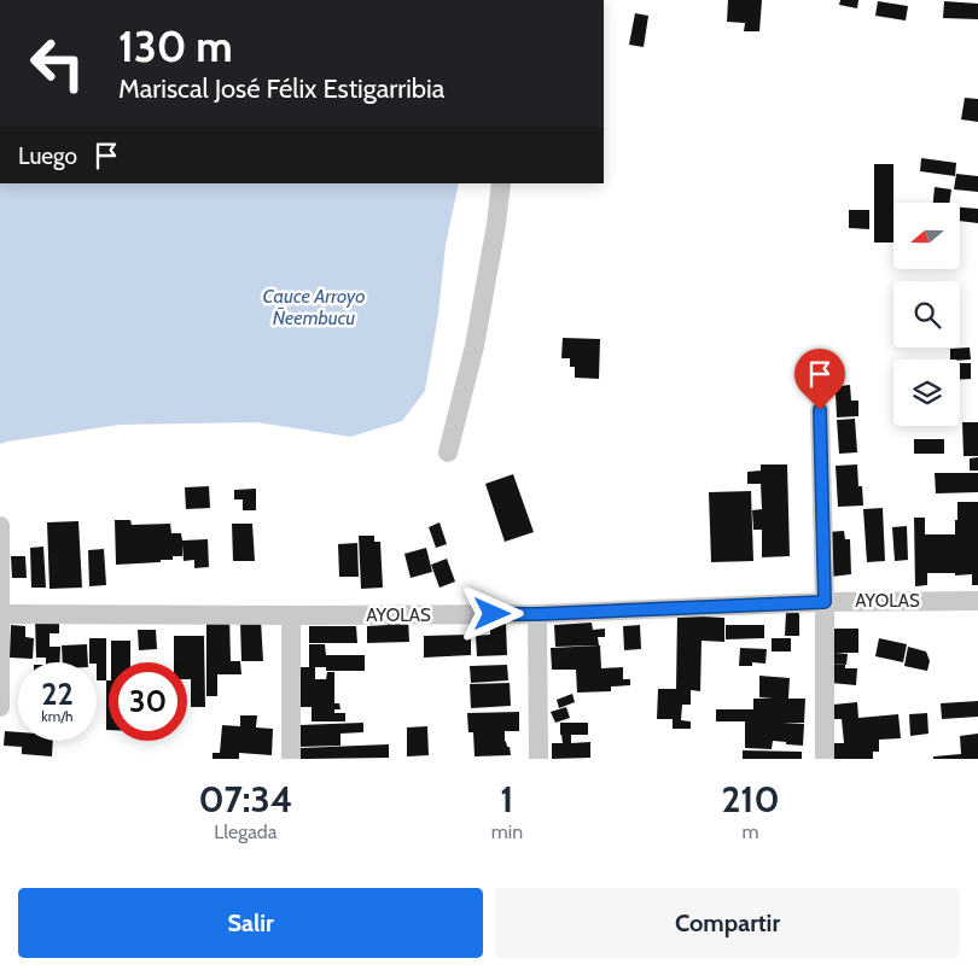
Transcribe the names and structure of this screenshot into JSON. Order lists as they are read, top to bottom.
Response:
{
  "streets": {
    "street": ["AYOLAS"]
  },
  "water": ["Cauce Arroyo Ñeembucu"],
  "north": "left",
  "page": {
    "turn": ["130 m", "Mariscal José Félix Estigarribia"],
    "then": "Luego",
    "speed": "22 km/h",
    "limit": "30",
    "eta": [
      "07:34",
      "Llegada",
      "1",
      "min",
      "210",
      "m"
    ],
    "buttons": ["Salir", "Compartir"]
  }
}
